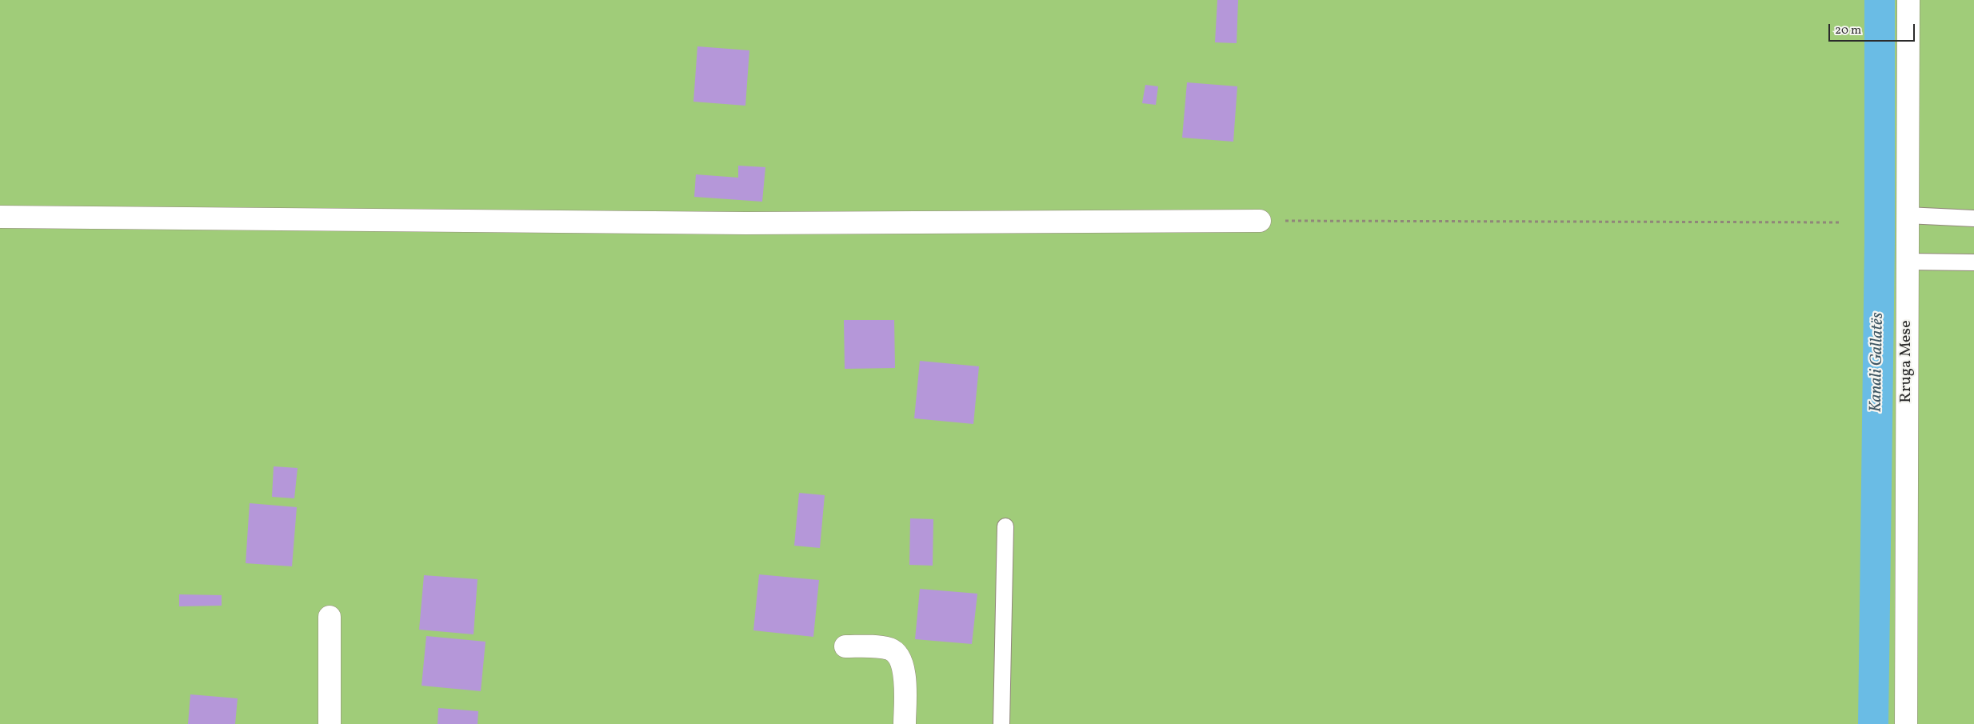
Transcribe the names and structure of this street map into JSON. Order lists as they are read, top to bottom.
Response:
{
  "streets": {
    "street": ["Rruga Mese"]
  },
  "water": ["Kanali Gallatës"],
  "scale_bar": "20 m"
}
